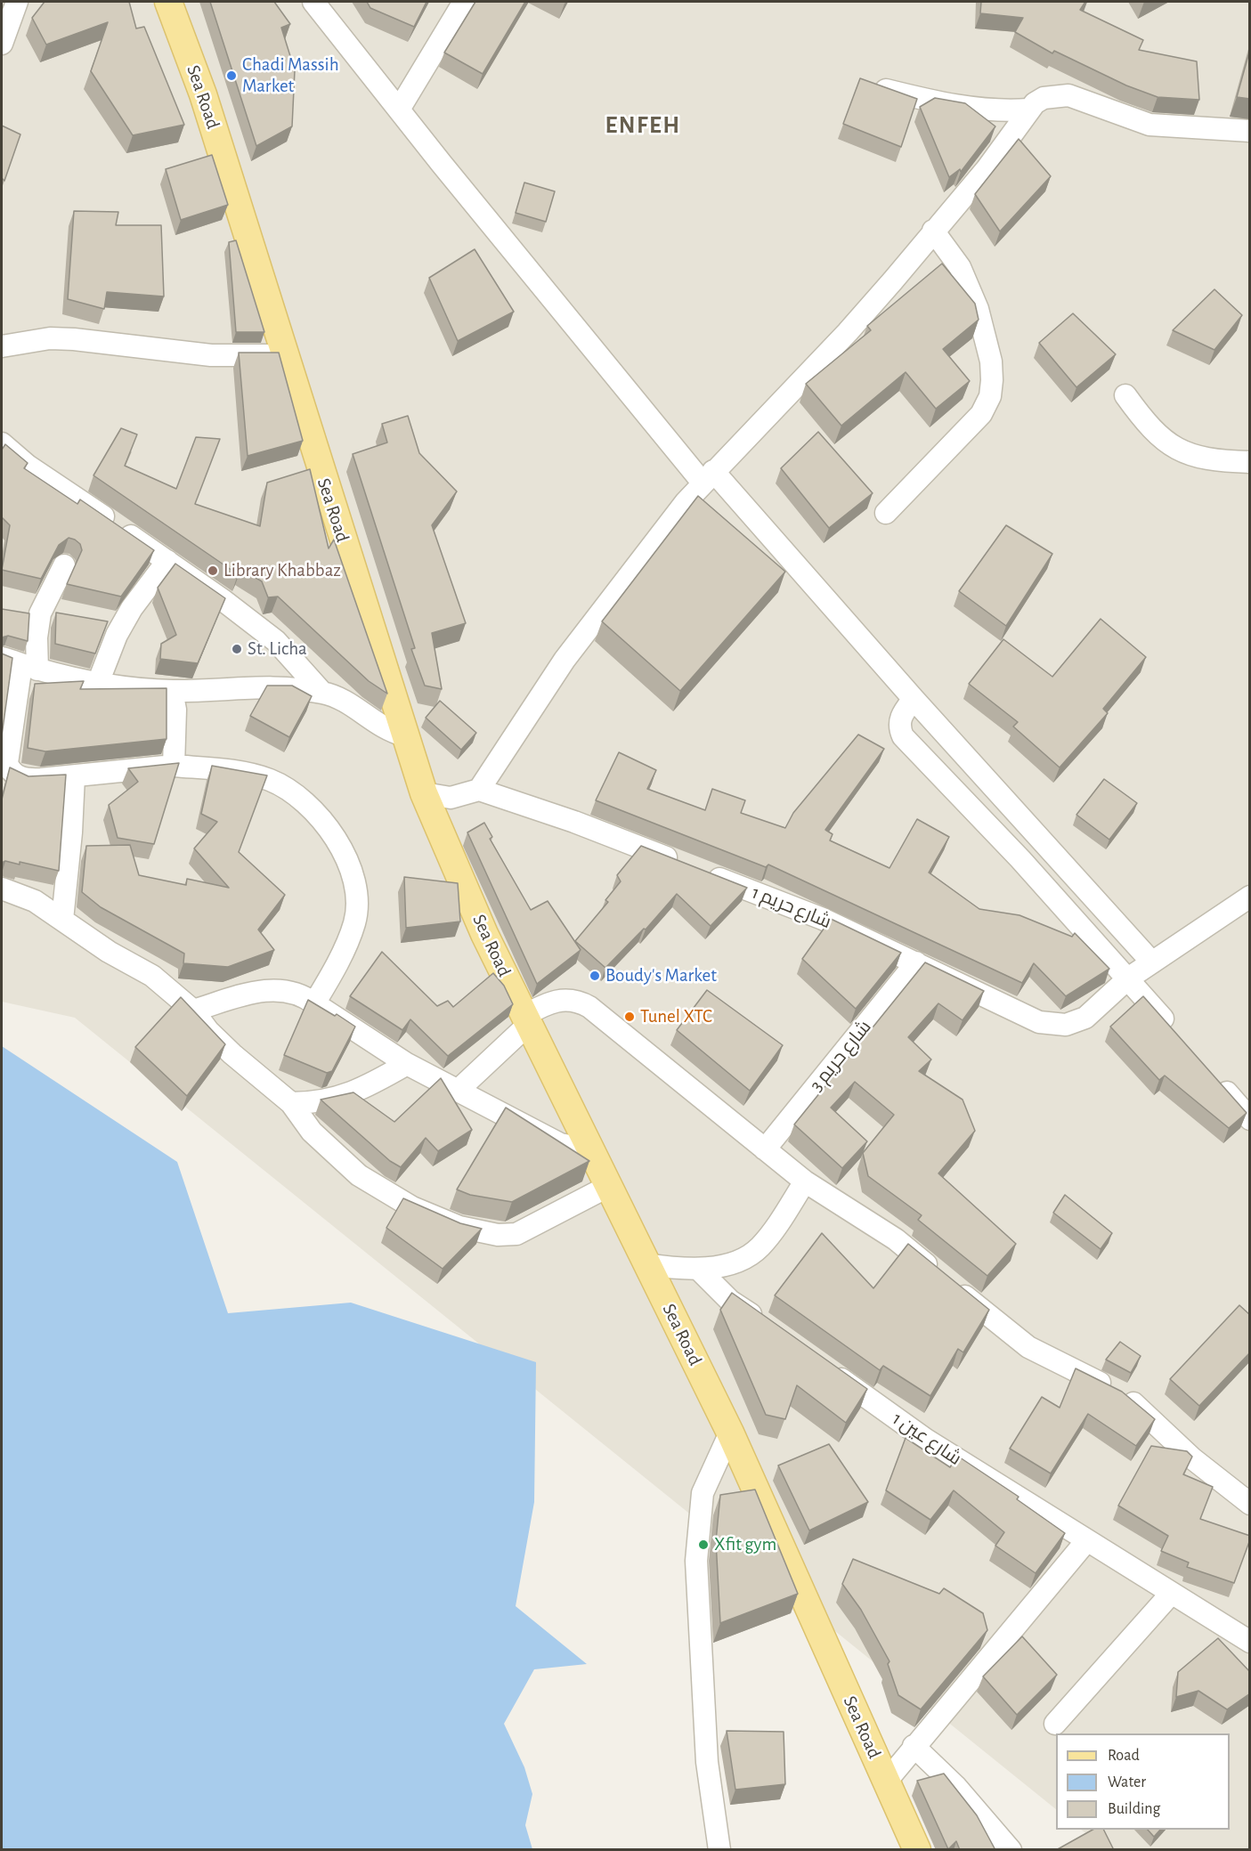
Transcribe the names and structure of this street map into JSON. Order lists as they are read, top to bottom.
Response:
{
  "streets": {
    "main road": ["Sea Road"],
    "street": ["شارع حريم 1", "شارع حريم 3", "شارع عين 1"]
  },
  "crossings": [
    ["شارع حريم 1", "شارع حريم 3"]
  ],
  "districts": ["ENFEH"],
  "places": [
    "Chadi Massih Market",
    "Library Khabbaz",
    "St. Licha",
    "Boudy's Market",
    "Tunel XTC",
    "Xfit gym"
  ],
  "legend": ["Road", "Water", "Building"]
}
